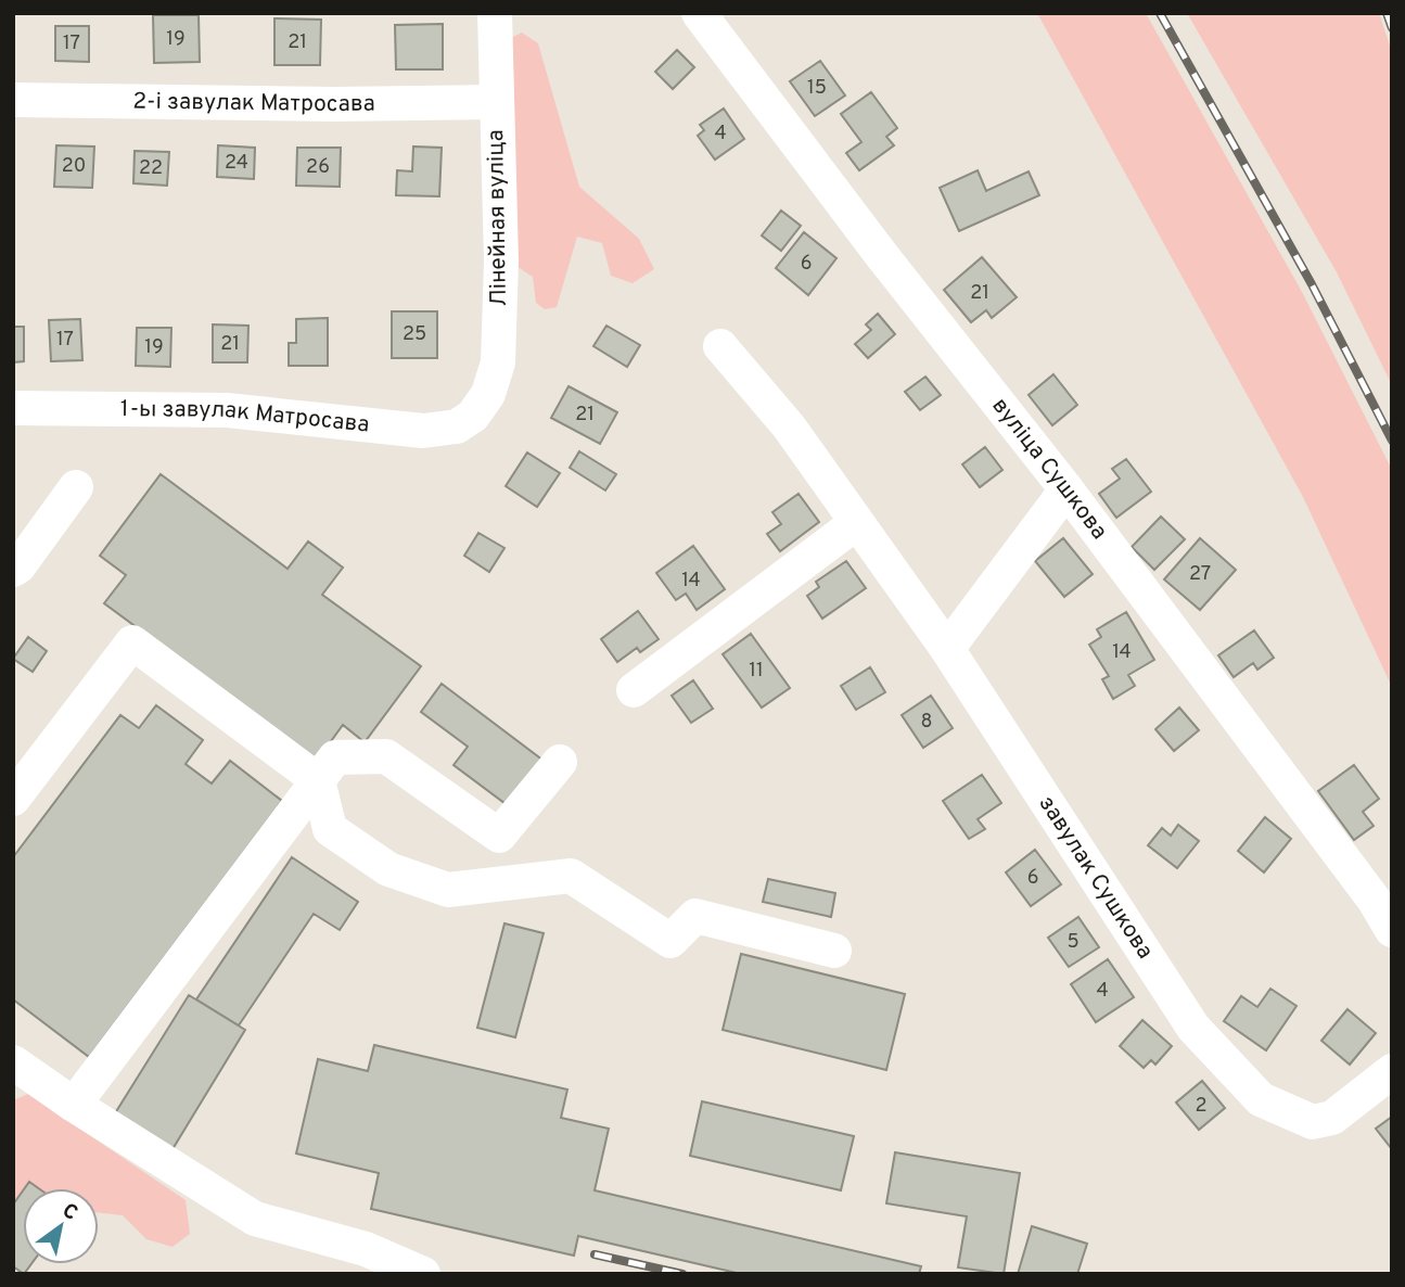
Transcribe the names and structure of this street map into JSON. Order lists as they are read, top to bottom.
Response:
{
  "streets": {
    "street": [
      "2-і завулак Матросава",
      "Лінейная вуліца",
      "1-ы завулак Матросава",
      "вуліца Сушкова",
      "завулак Сушкова"
    ]
  },
  "crossings": [
    ["2-і завулак Матросава", "Лінейная вуліца"],
    ["Лінейная вуліца", "1-ы завулак Матросава"]
  ],
  "house_numbers": [
    "19",
    "21",
    "17",
    "15",
    "4",
    "24",
    "20",
    "26",
    "22",
    "6",
    "21",
    "25",
    "17",
    "21",
    "19",
    "21",
    "27",
    "14",
    "14",
    "11",
    "8",
    "6",
    "5",
    "4",
    "2"
  ],
  "north": "top right"
}
